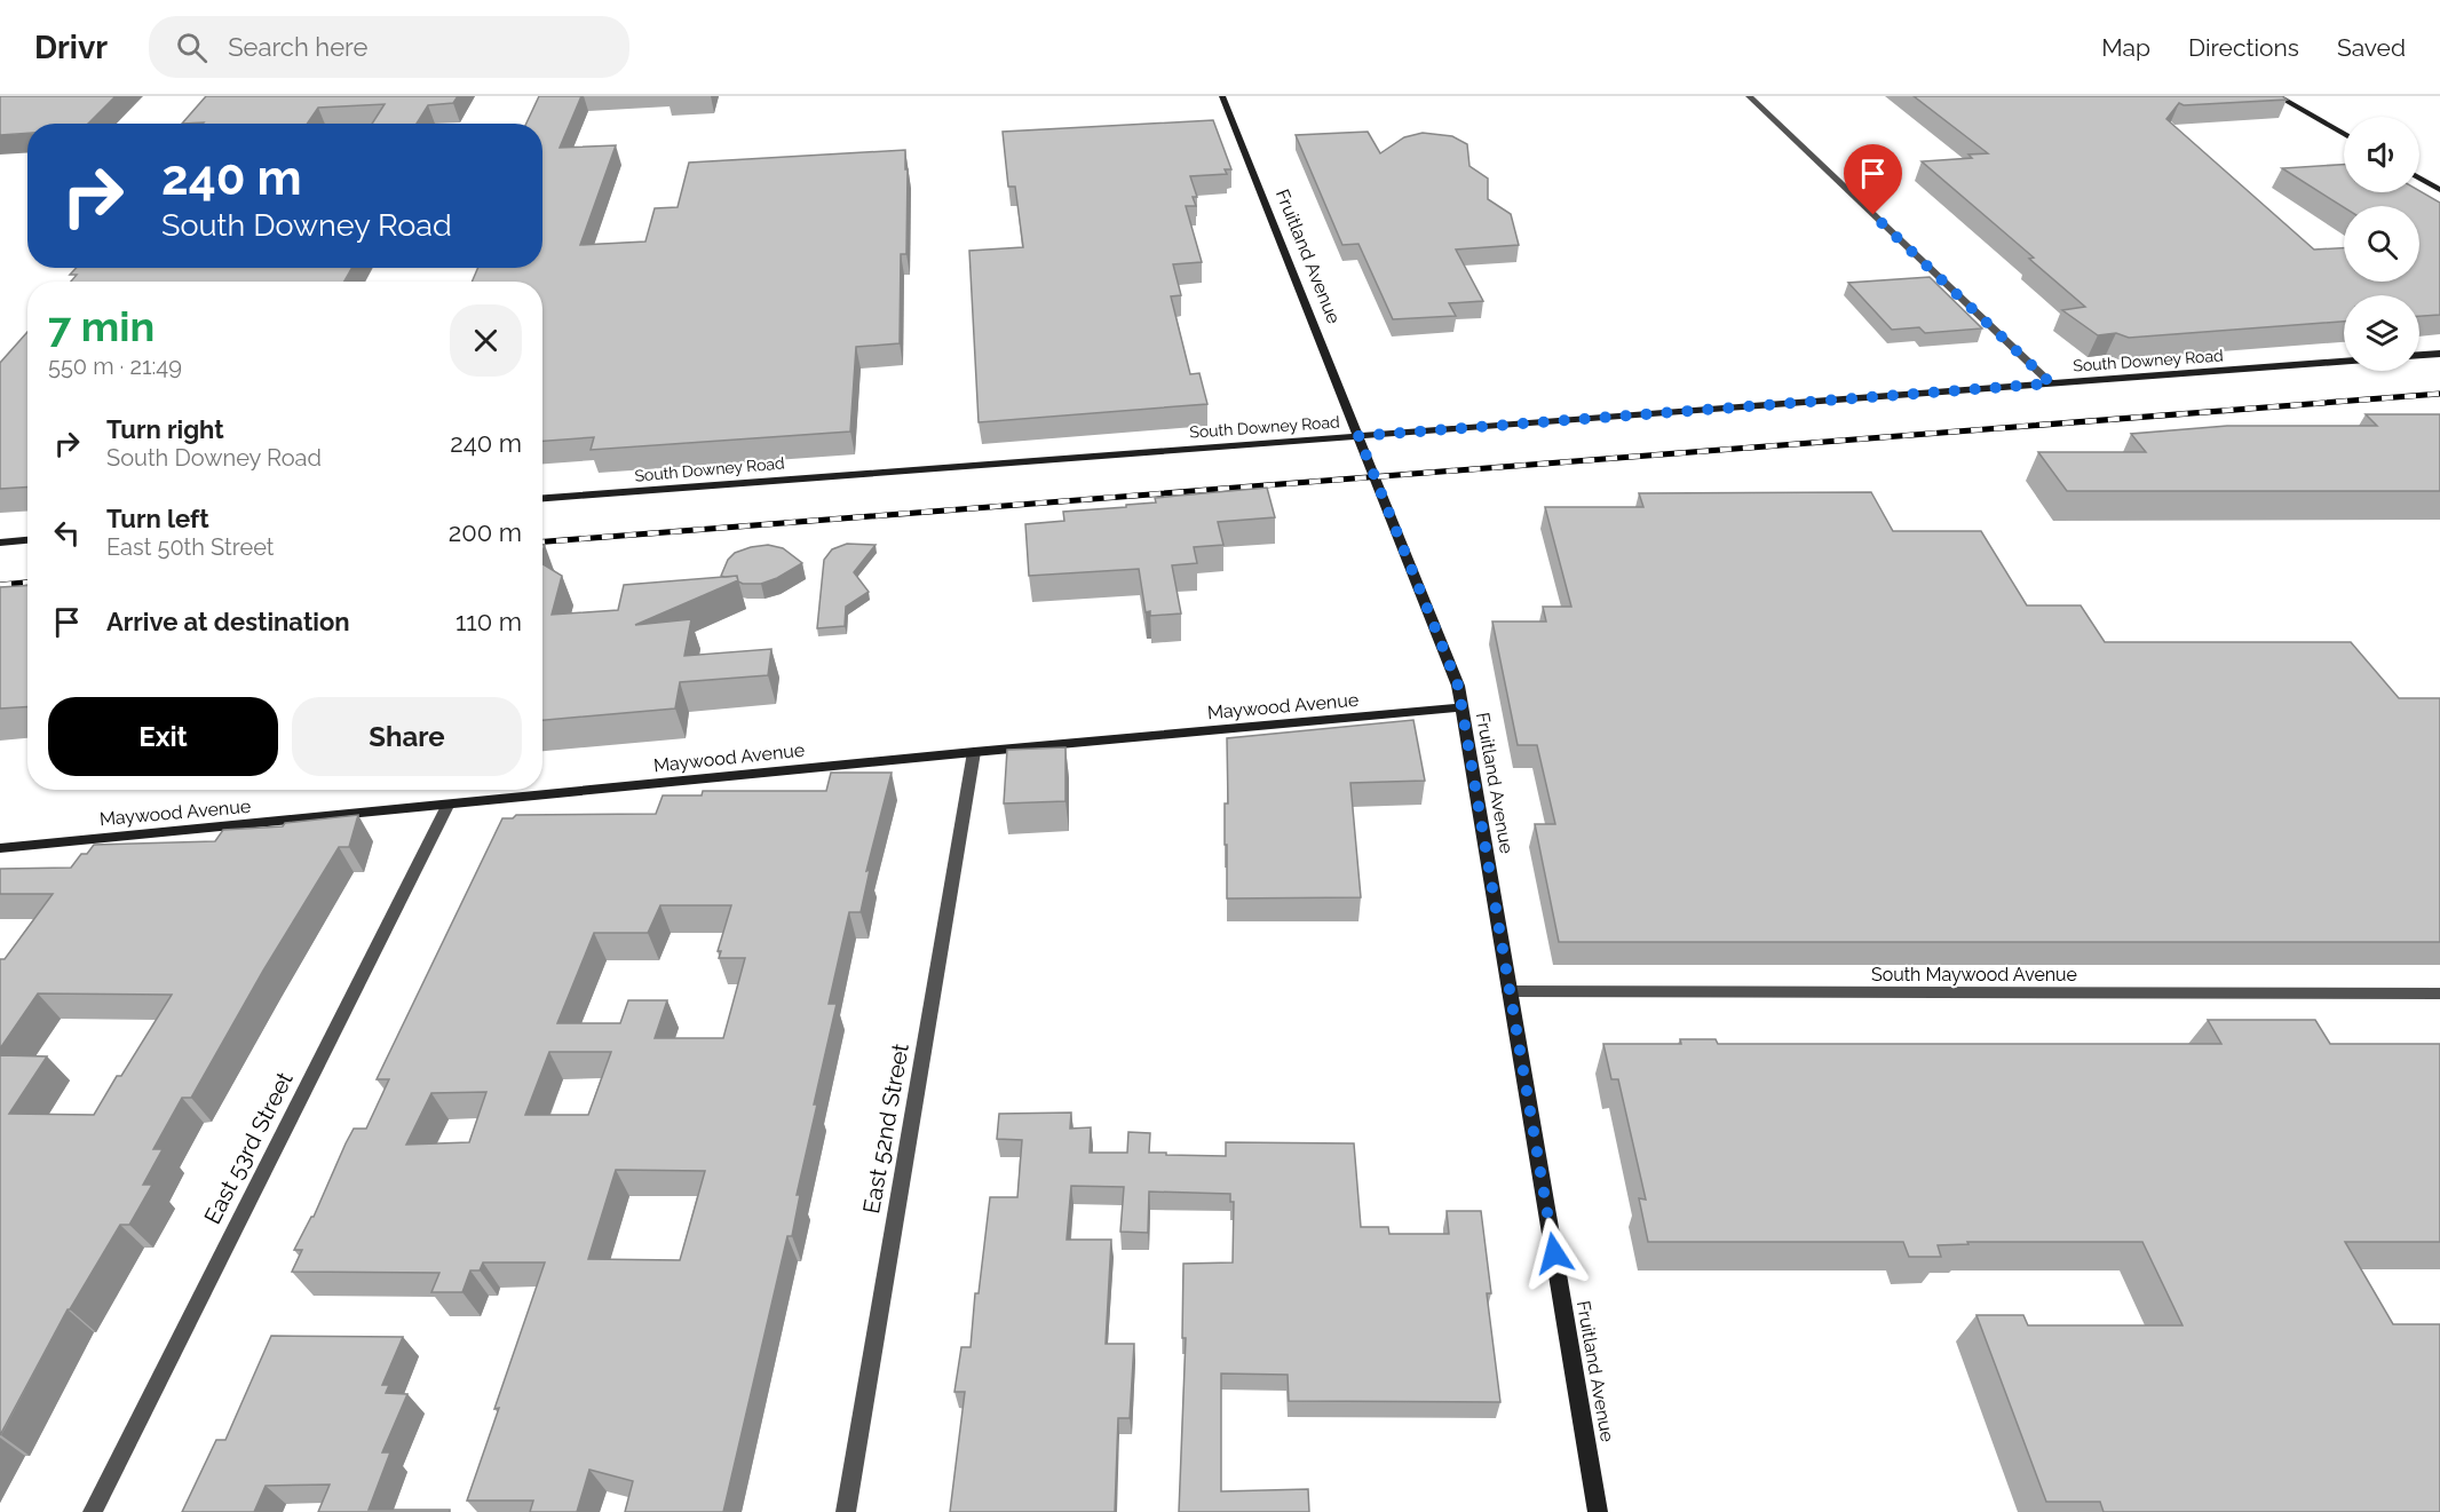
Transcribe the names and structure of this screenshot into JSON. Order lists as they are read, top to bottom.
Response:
{
  "streets": {
    "street": [
      "Fruitland Avenue",
      "South Downey Road",
      "Maywood Avenue",
      "South Maywood Avenue",
      "East 52nd Street",
      "East 53rd Street"
    ]
  },
  "crossings": [
    ["Fruitland Avenue", "South Downey Road"],
    ["Fruitland Avenue", "Maywood Avenue"],
    ["Fruitland Avenue", "South Maywood Avenue"],
    ["Maywood Avenue", "East 52nd Street"],
    ["Maywood Avenue", "East 53rd Street"]
  ],
  "page": {
    "header": "Drivr",
    "search": "Search here",
    "nav": ["Map", "Directions", "Saved"],
    "turn": ["240 m", "South Downey Road"],
    "heading": ["7 min", "550 m · 21:49"],
    "list": [
      {
        "name": "Turn right",
        "note": "South Downey Road",
        "value": "240 m"
      },
      {
        "name": "Turn left",
        "note": "East 50th Street",
        "value": "200 m"
      },
      {
        "name": "Arrive at destination",
        "value": "110 m"
      }
    ],
    "buttons": ["Exit", "Share"]
  }
}
